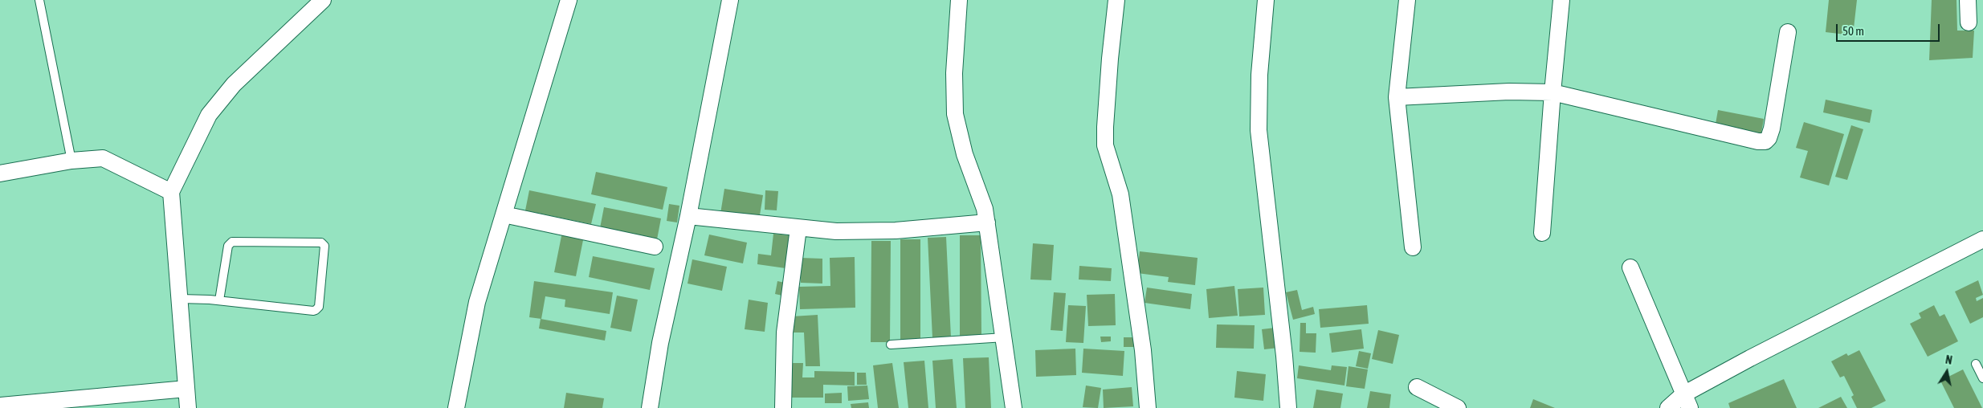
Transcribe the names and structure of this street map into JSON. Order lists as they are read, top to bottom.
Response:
{
  "scale_bar": "50 m",
  "north": "top"
}
